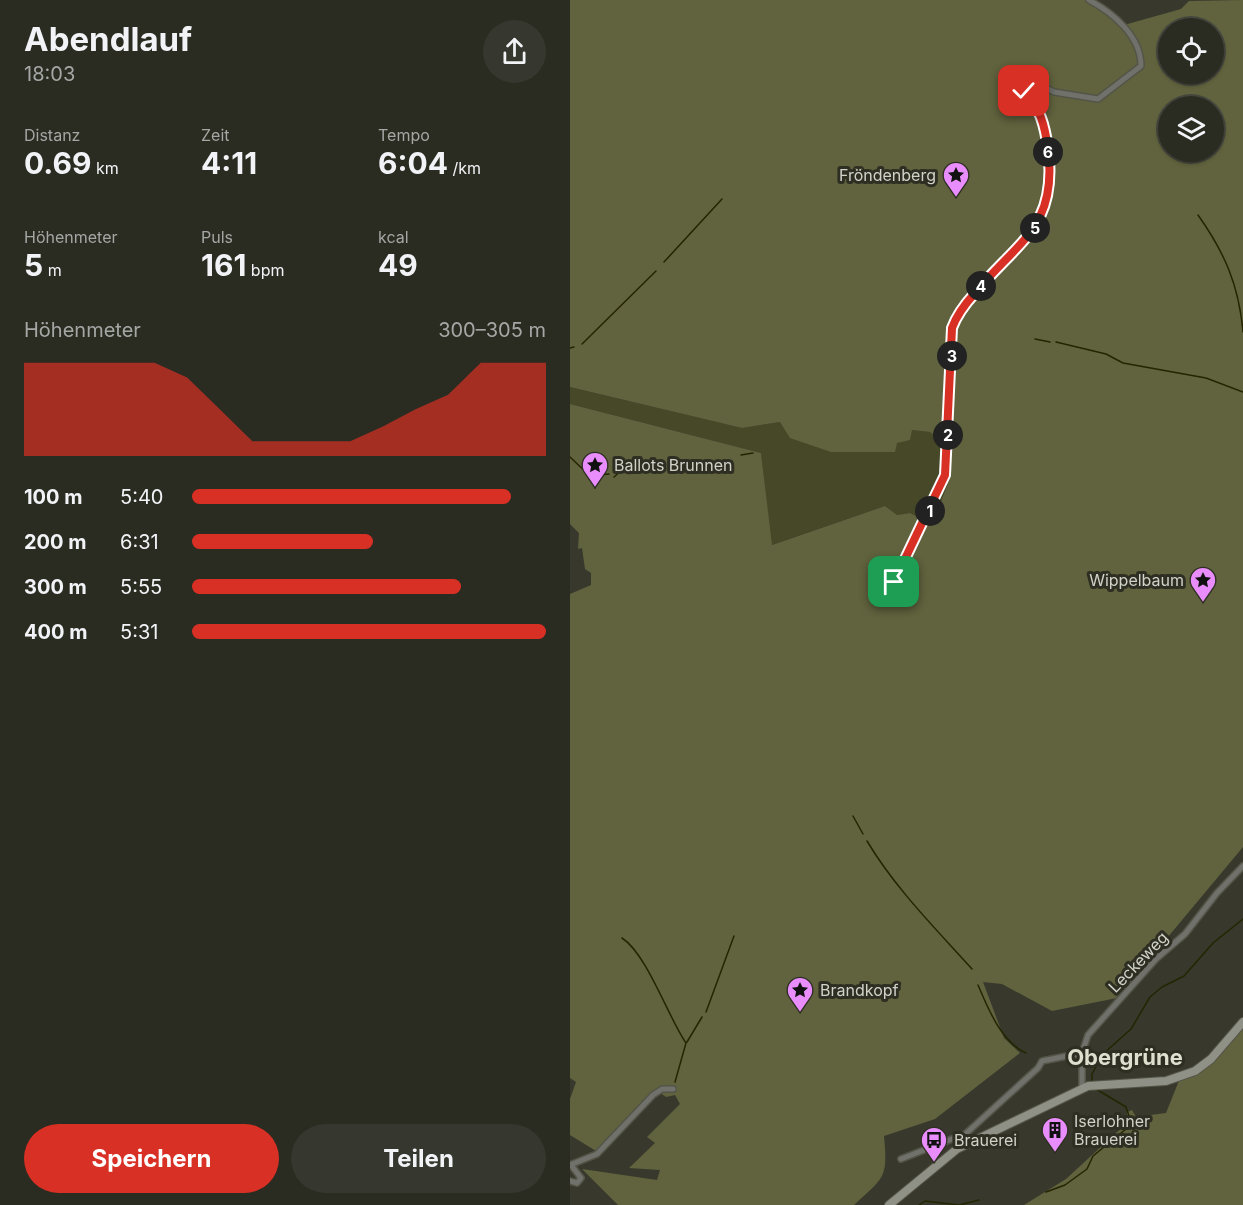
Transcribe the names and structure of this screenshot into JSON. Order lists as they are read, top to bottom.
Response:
{
  "streets": {
    "street": ["Leckeweg"]
  },
  "districts": ["Obergrüne"],
  "places": {
    "place": [
      "Fröndenberg",
      "Ballots Brunnen",
      "Wippelbaum",
      "Brandkopf"
    ],
    "building": ["Iserlohner Brauerei"],
    "bus stop": ["Brauerei"]
  },
  "page": {
    "heading": ["Abendlauf", "18:03"],
    "stats": [
      ["Distanz", "0.69 km"],
      ["Zeit", "4:11"],
      ["Tempo", "6:04 /km"],
      ["Höhenmeter", "5 m"],
      ["Puls", "161 bpm"],
      ["kcal", "49"]
    ],
    "pins": [
      "6",
      "5",
      "4",
      "3",
      "2",
      "1"
    ],
    "chart": ["Höhenmeter", "300–305 m"],
    "list": [
      {
        "name": "100 m",
        "note": "5:40"
      },
      {
        "name": "200 m",
        "note": "6:31"
      },
      {
        "name": "300 m",
        "note": "5:55"
      },
      {
        "name": "400 m",
        "note": "5:31"
      }
    ],
    "buttons": ["Speichern", "Teilen"]
  }
}
